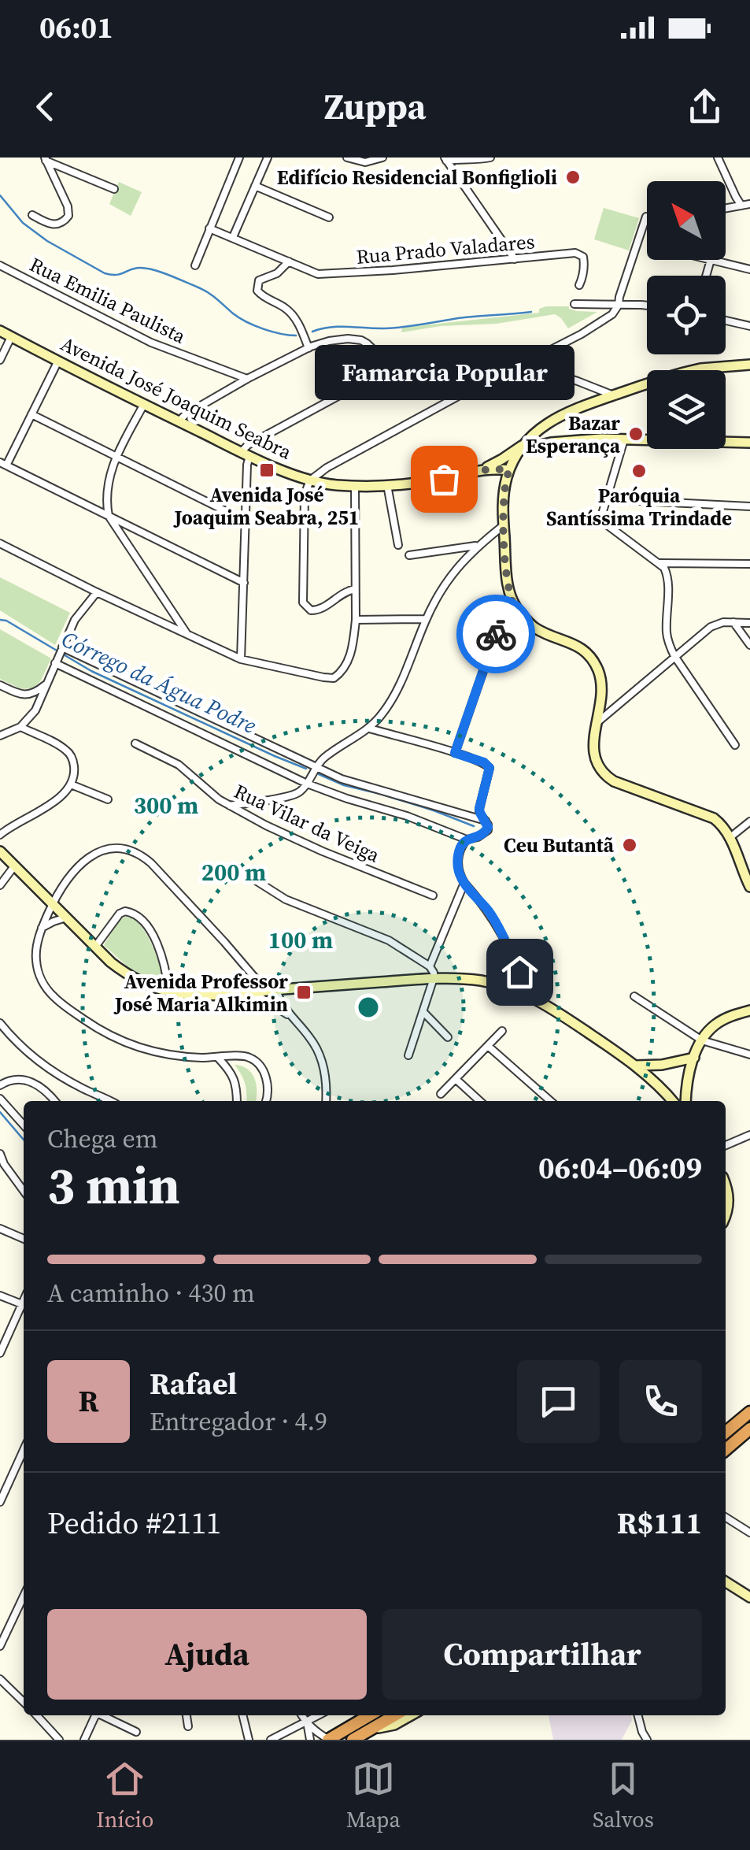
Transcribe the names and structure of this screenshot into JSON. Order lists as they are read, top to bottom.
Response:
{
  "streets": {
    "main road": ["Avenida José Joaquim Seabra"],
    "street": ["Rua Prado Valadares", "Rua Emilia Paulista", "Rua Vilar da Veiga"]
  },
  "water": ["Córrego da Água Podre"],
  "places": {
    "other": [
      "Edifício Residencial Bonfiglioli",
      "Bazar Esperança",
      "Paróquia Santíssima Trindade",
      "Famarcia Popular",
      "Ceu Butantã"
    ],
    "transit": ["Avenida José Joaquim Seabra, 251", "Avenida Professor José Maria Alkimin"]
  },
  "north": "top left",
  "page": {
    "status": "06:01",
    "header": "Zuppa",
    "bubble": "Famarcia Popular",
    "heading": ["3 min", "Chega em", "06:04–06:09"],
    "panel": [
      "Rafael",
      "Entregador · 4.9",
      "Pedido #2111",
      "R$111"
    ],
    "bar": "A caminho · 430 m",
    "round": "R",
    "buttons": ["Ajuda", "Compartilhar"],
    "tabs": ["Início", "Mapa", "Salvos"]
  },
  "rings": ["300 m", "200 m", "100 m"]
}
